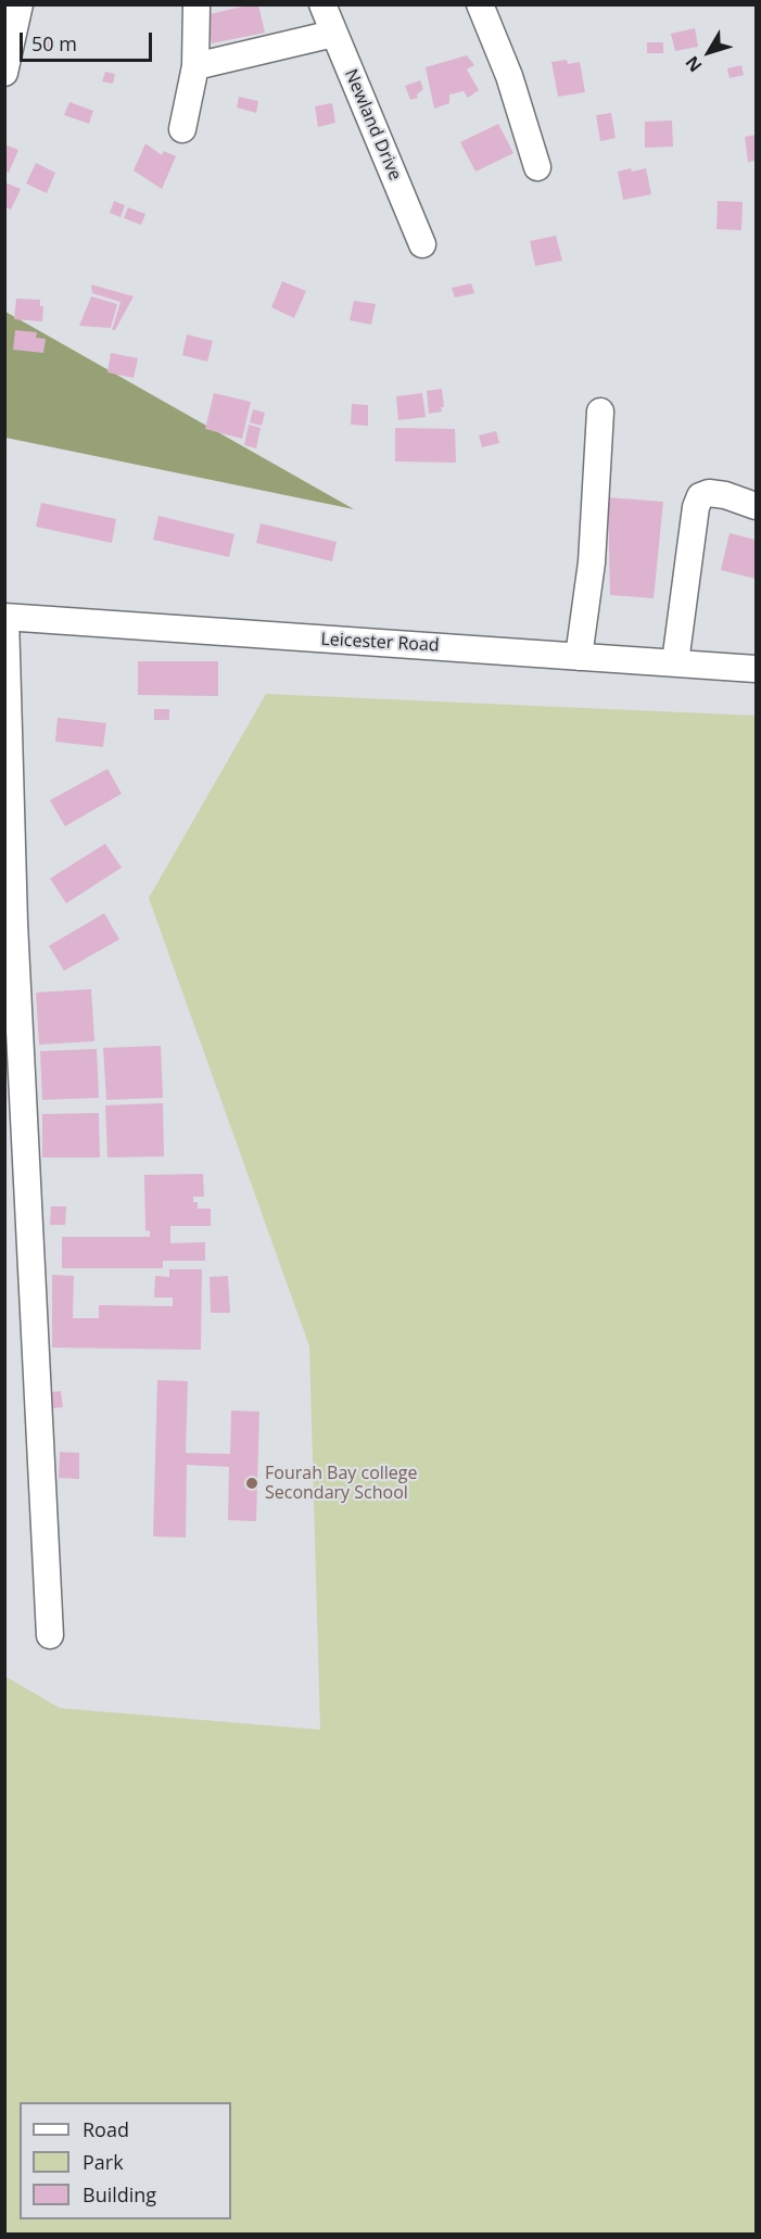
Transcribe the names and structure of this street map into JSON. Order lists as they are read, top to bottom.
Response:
{
  "streets": {
    "street": ["Newland Drive", "Leicester Road"]
  },
  "places": ["Fourah Bay college Secondary School"],
  "legend": ["Road", "Park", "Building"],
  "scale_bar": "50 m",
  "north": "bottom left"
}
